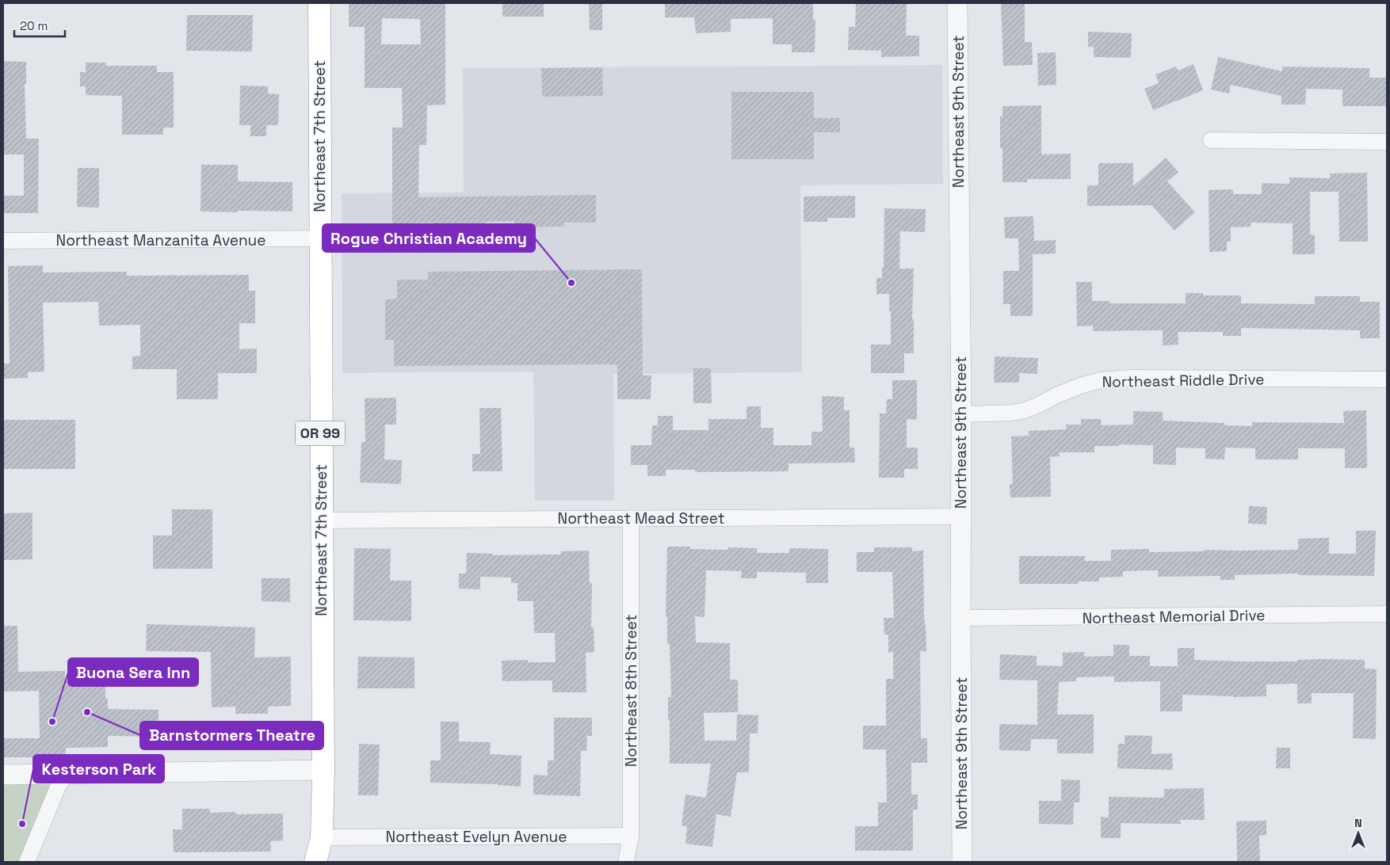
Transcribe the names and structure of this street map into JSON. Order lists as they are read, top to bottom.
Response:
{
  "streets": {
    "highway": ["Northeast 7th Street", "OR 99"],
    "street": [
      "Northeast 9th Street",
      "Northeast Manzanita Avenue",
      "Northeast Riddle Drive",
      "Northeast Mead Street",
      "Northeast Memorial Drive",
      "Northeast 8th Street",
      "Northeast Evelyn Avenue"
    ]
  },
  "crossings": [
    ["Northeast 9th Street", "Northeast Riddle Drive"],
    ["Northeast 9th Street", "Northeast Mead Street"],
    ["Northeast 9th Street", "Northeast Memorial Drive"],
    ["Northeast 7th Street", "Northeast Manzanita Avenue"],
    ["Northeast 7th Street", "Northeast Mead Street"],
    ["Northeast 7th Street", "Northeast Evelyn Avenue"],
    ["Northeast Mead Street", "Northeast 8th Street"],
    ["Northeast 8th Street", "Northeast Evelyn Avenue"]
  ],
  "places": [
    "Rogue Christian Academy",
    "Barnstormers Theatre",
    "Buona Sera Inn",
    "Kesterson Park"
  ],
  "scale_bar": "20 m",
  "north": "top"
}
